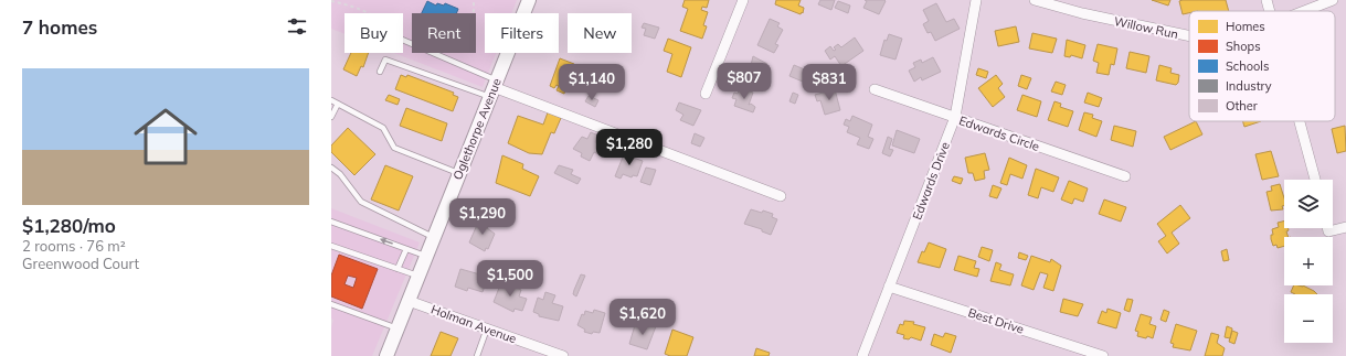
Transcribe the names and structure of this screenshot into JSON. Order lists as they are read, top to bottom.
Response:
{
  "streets": {
    "main road": ["Oglethorpe Avenue"],
    "street": [
      "Willow Run",
      "Edwards Circle",
      "Edwards Drive",
      "Best Drive",
      "Holman Avenue"
    ]
  },
  "crossings": [
    ["Oglethorpe Avenue", "Holman Avenue"],
    ["Edwards Circle", "Edwards Drive"],
    ["Edwards Drive", "Best Drive"]
  ],
  "legend": [
    "Homes",
    "Shops",
    "Schools",
    "Industry",
    "Other"
  ],
  "page": {
    "heading": "7 homes",
    "chip": [
      "Buy",
      "Rent",
      "Filters",
      "New"
    ],
    "list": [
      {
        "name": "$1,280/mo",
        "note": "2 rooms · 76 m² · Greenwood Court"
      }
    ],
    "price": [
      "$807",
      "$1,140",
      "$831",
      "$1,280",
      "$1,290",
      "$1,500",
      "$1,620"
    ],
    "map_buttons": ["+", "−"]
  }
}
